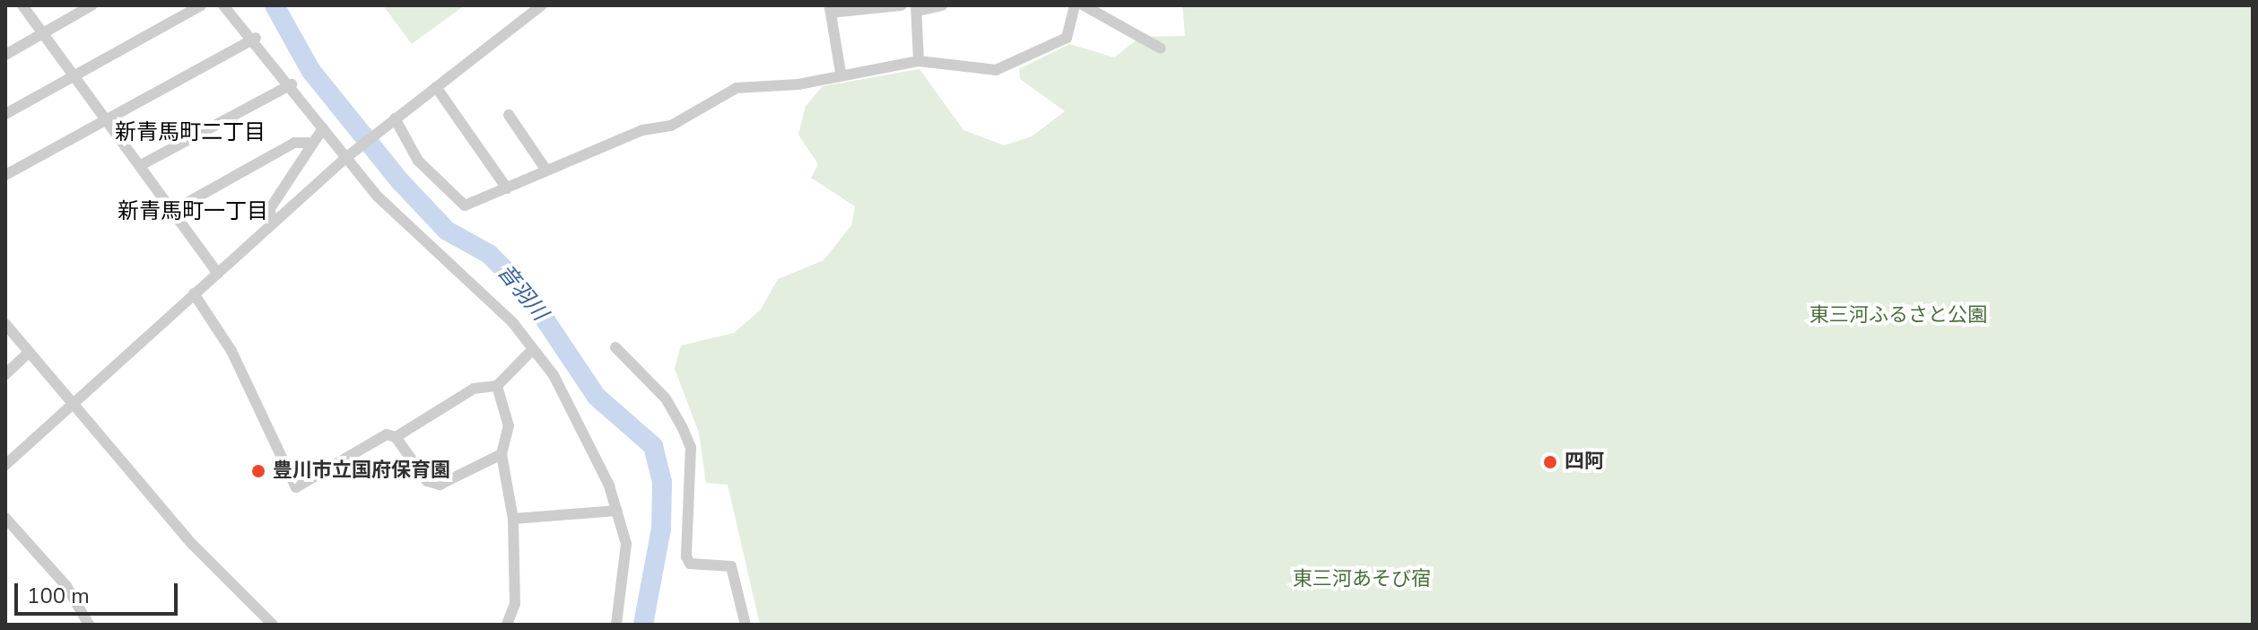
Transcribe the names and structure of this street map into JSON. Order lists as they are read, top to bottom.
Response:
{
  "districts": ["新青馬町二丁目", "新青馬町一丁目"],
  "water": ["音羽川"],
  "parks": ["東三河ふるさと公園", "東三河あそび宿"],
  "places": ["四阿", "豊川市立国府保育園"],
  "scale_bar": "100 m"
}
